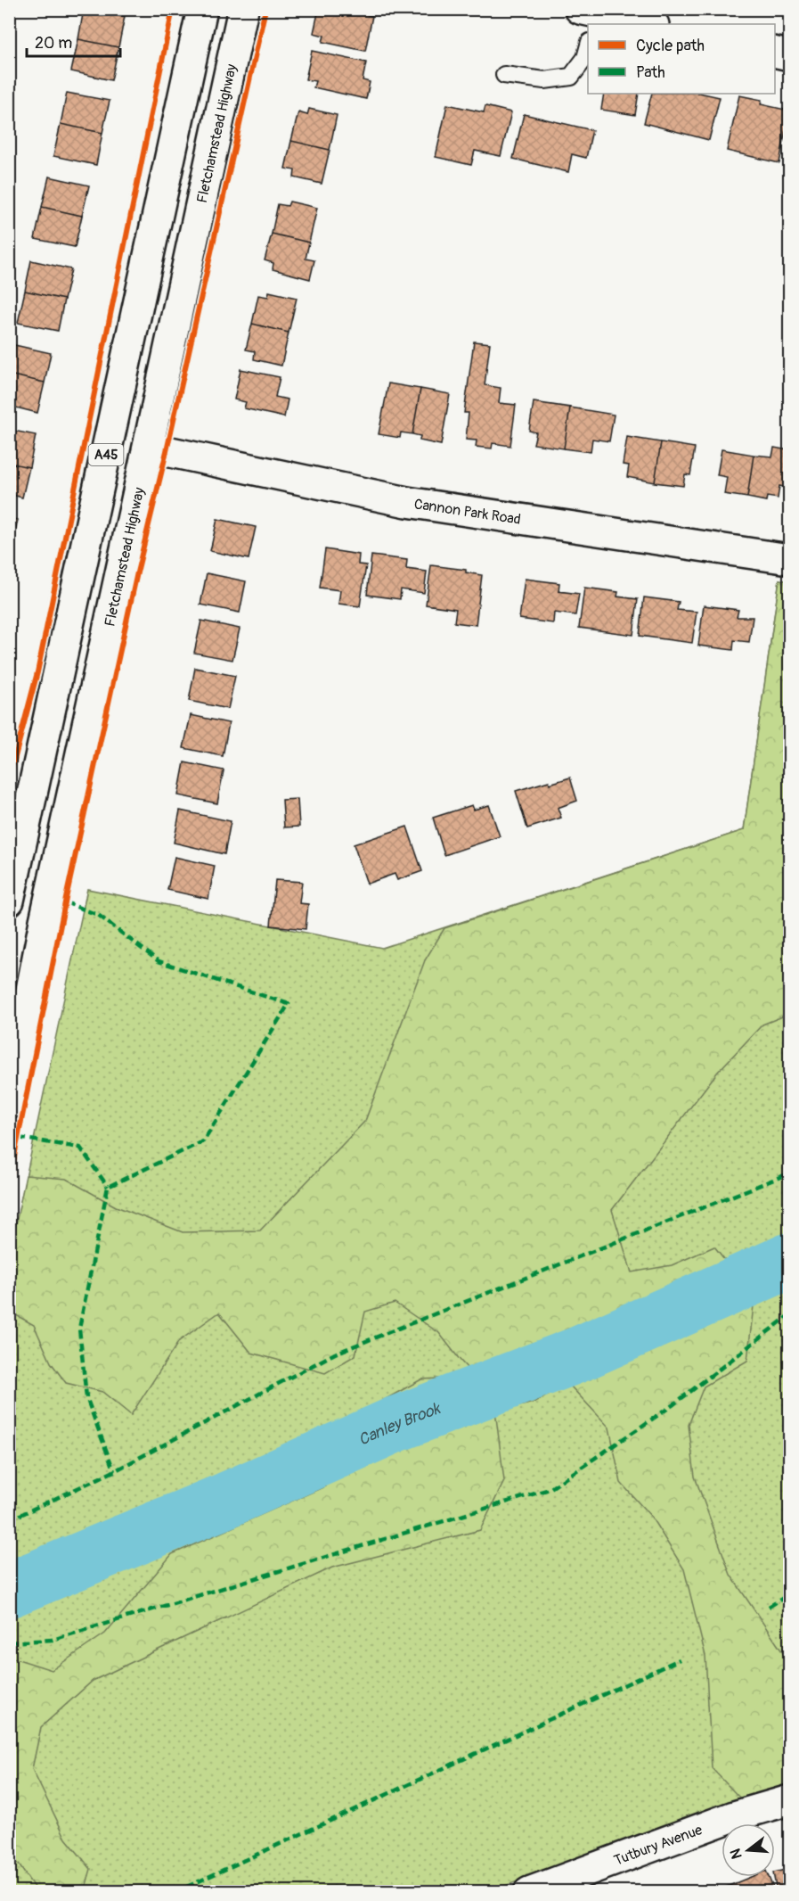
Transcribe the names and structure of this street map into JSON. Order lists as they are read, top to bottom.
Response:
{
  "streets": {
    "main road": [
      "Fletchamstead Highway",
      "A45",
      "Cannon Park Road",
      "Tutbury Avenue"
    ]
  },
  "crossings": [
    ["Fletchamstead Highway", "Cannon Park Road"]
  ],
  "water": ["Canley Brook"],
  "legend": ["Cycle path", "Path"],
  "scale_bar": "20 m",
  "north": "left"
}
